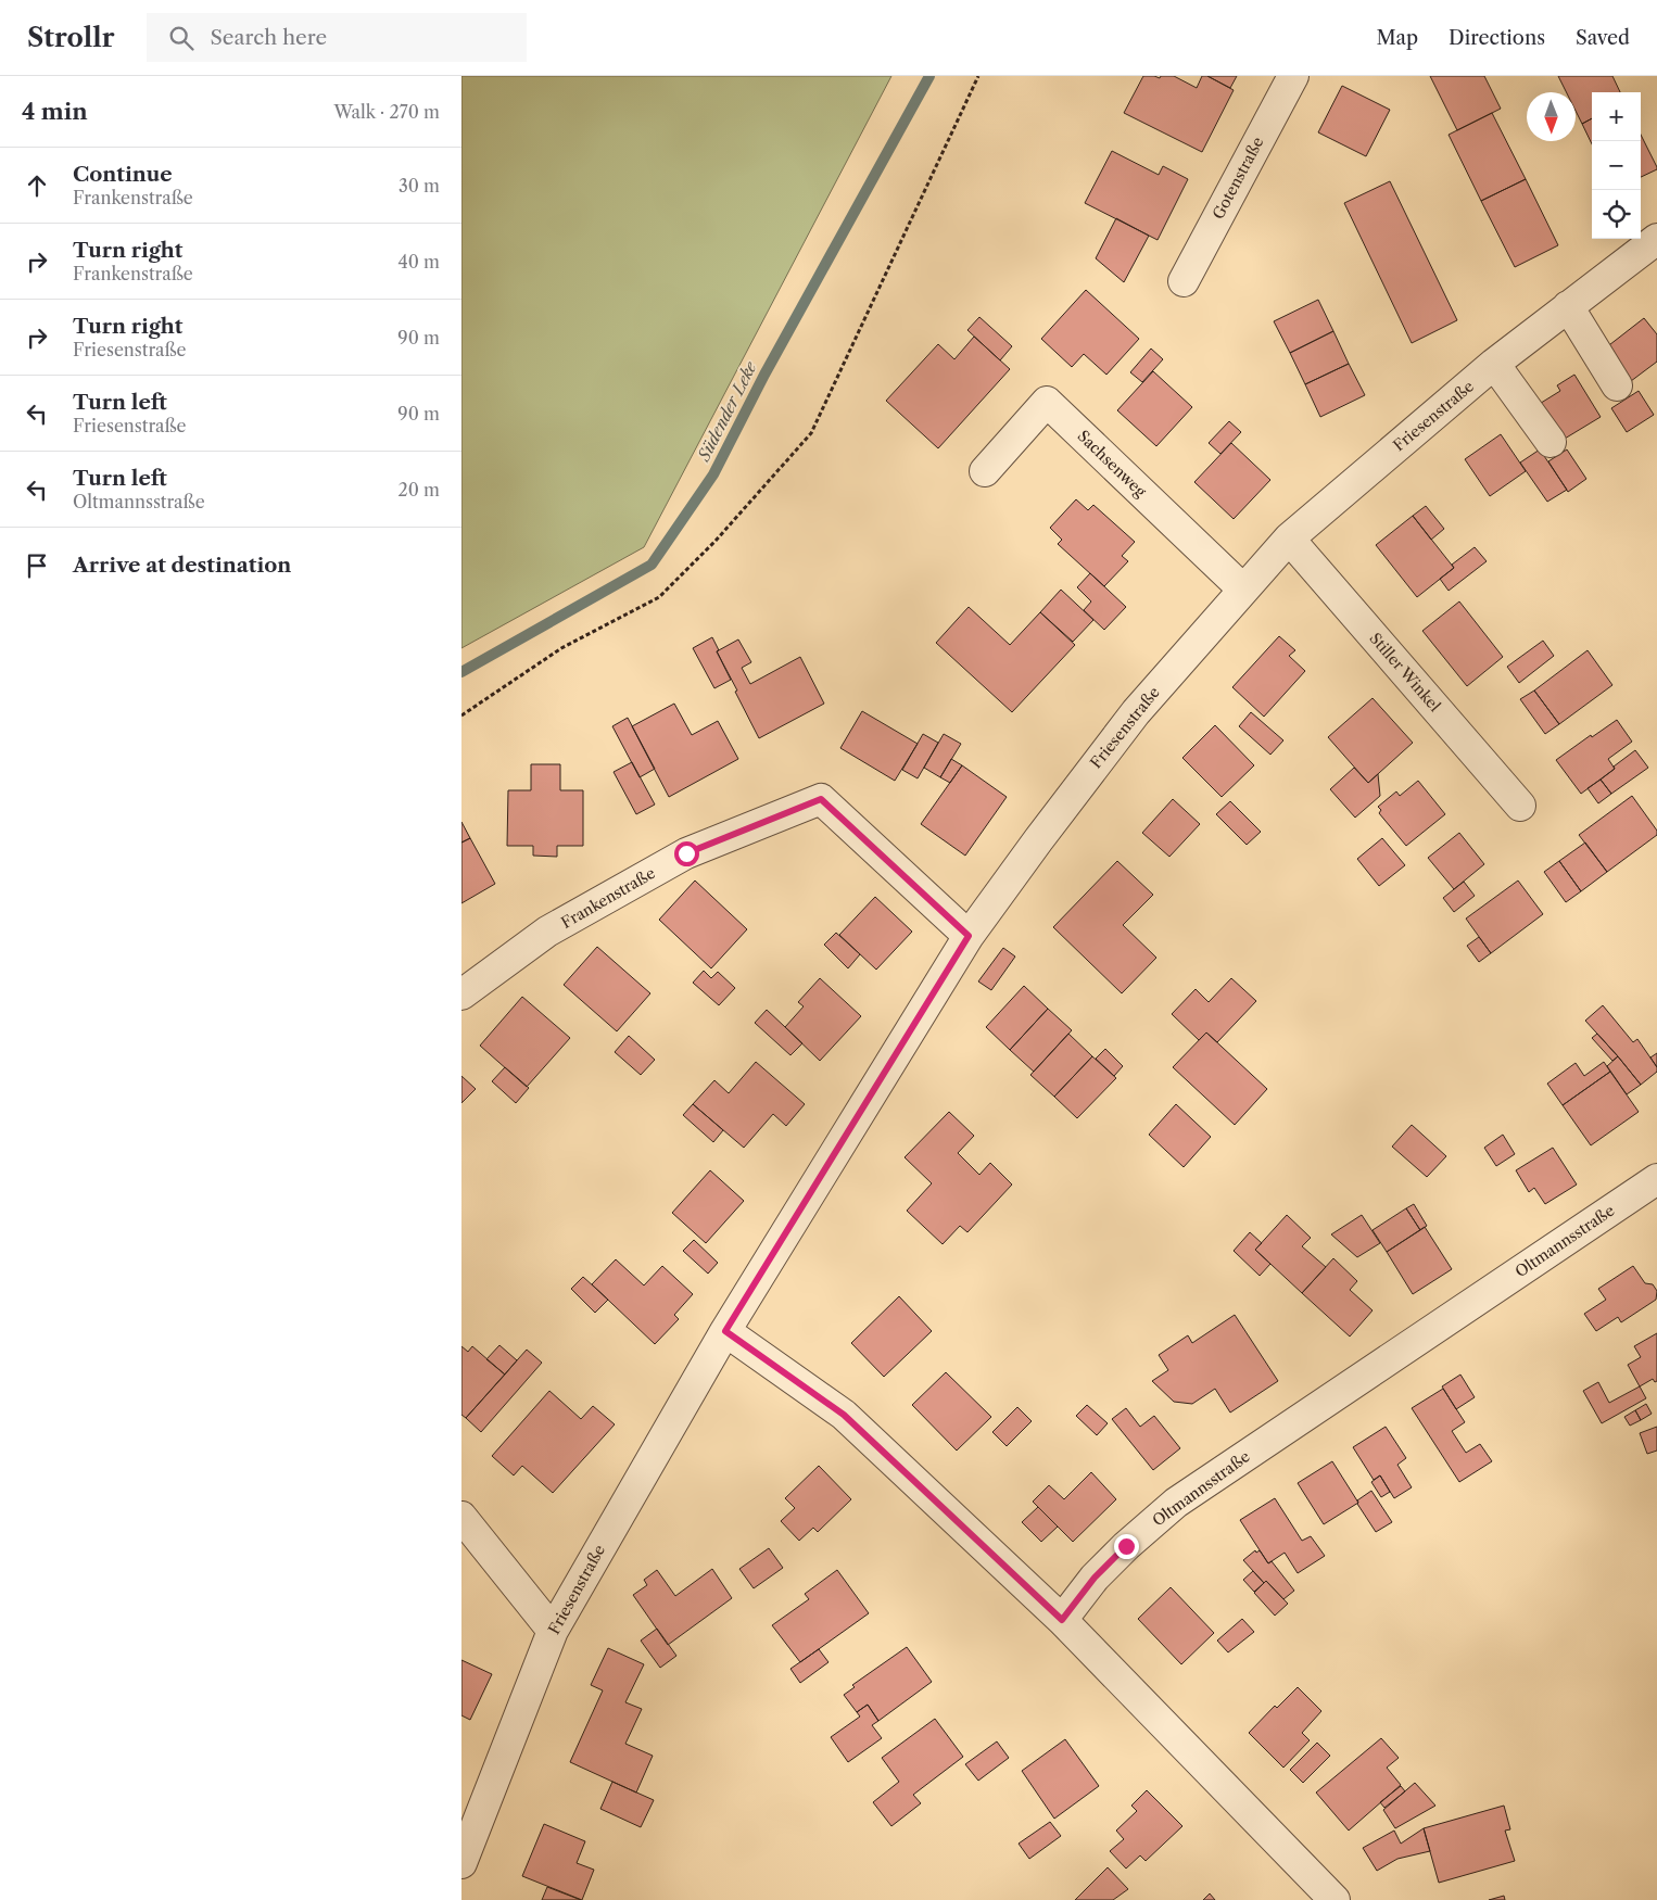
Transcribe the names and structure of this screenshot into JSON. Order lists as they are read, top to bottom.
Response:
{
  "streets": {
    "street": [
      "Gotenstraße",
      "Friesenstraße",
      "Sachsenweg",
      "Stiller Winkel",
      "Frankenstraße",
      "Oltmannsstraße"
    ]
  },
  "crossings": [
    ["Friesenstraße", "Sachsenweg"],
    ["Friesenstraße", "Stiller Winkel"],
    ["Friesenstraße", "Frankenstraße"]
  ],
  "water": ["Südender Leke"],
  "north": "bottom",
  "page": {
    "header": "Strollr",
    "search": "Search here",
    "nav": ["Map", "Directions", "Saved"],
    "heading": ["4 min", "Walk · 270 m"],
    "map_buttons": ["+", "−"],
    "list": [
      ["Continue", "Frankenstraße", "30 m"],
      ["Turn right", "Frankenstraße", "40 m"],
      ["Turn right", "Friesenstraße", "90 m"],
      ["Turn left", "Friesenstraße", "90 m"],
      ["Turn left", "Oltmannsstraße", "20 m"],
      "Arrive at destination"
    ]
  }
}
